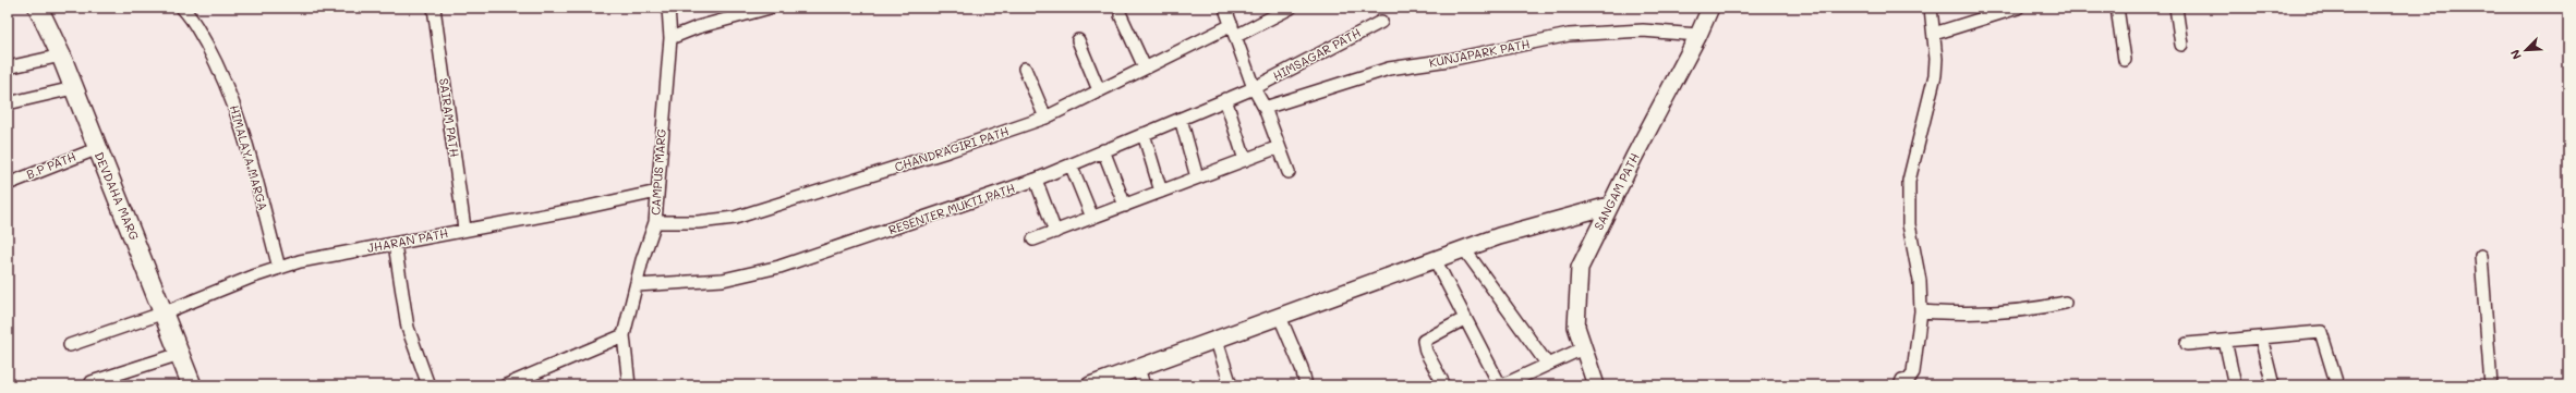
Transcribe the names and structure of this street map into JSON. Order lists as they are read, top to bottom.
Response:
{
  "streets": {
    "main road": ["DEVDAHA MARG"],
    "street": [
      "KUNJAPARK PATH",
      "HIMSAGAR PATH",
      "SAIRAM PATH",
      "CHANDRAGIRI PATH",
      "HIMALAYA MARGA",
      "B.P PATH",
      "CAMPUS MARG",
      "SANGAM PATH",
      "RESENTER MUKTI PATH",
      "JHARAN PATH"
    ]
  },
  "crossings": [
    ["KUNJAPARK PATH", "SANGAM PATH"],
    ["HIMSAGAR PATH", "RESENTER MUKTI PATH"],
    ["SAIRAM PATH", "JHARAN PATH"],
    ["CHANDRAGIRI PATH", "CAMPUS MARG"],
    ["HIMALAYA MARGA", "JHARAN PATH"],
    ["B.P PATH", "DEVDAHA MARG"],
    ["CAMPUS MARG", "RESENTER MUKTI PATH"],
    ["CAMPUS MARG", "JHARAN PATH"],
    ["DEVDAHA MARG", "JHARAN PATH"]
  ],
  "north": "bottom left"
}
